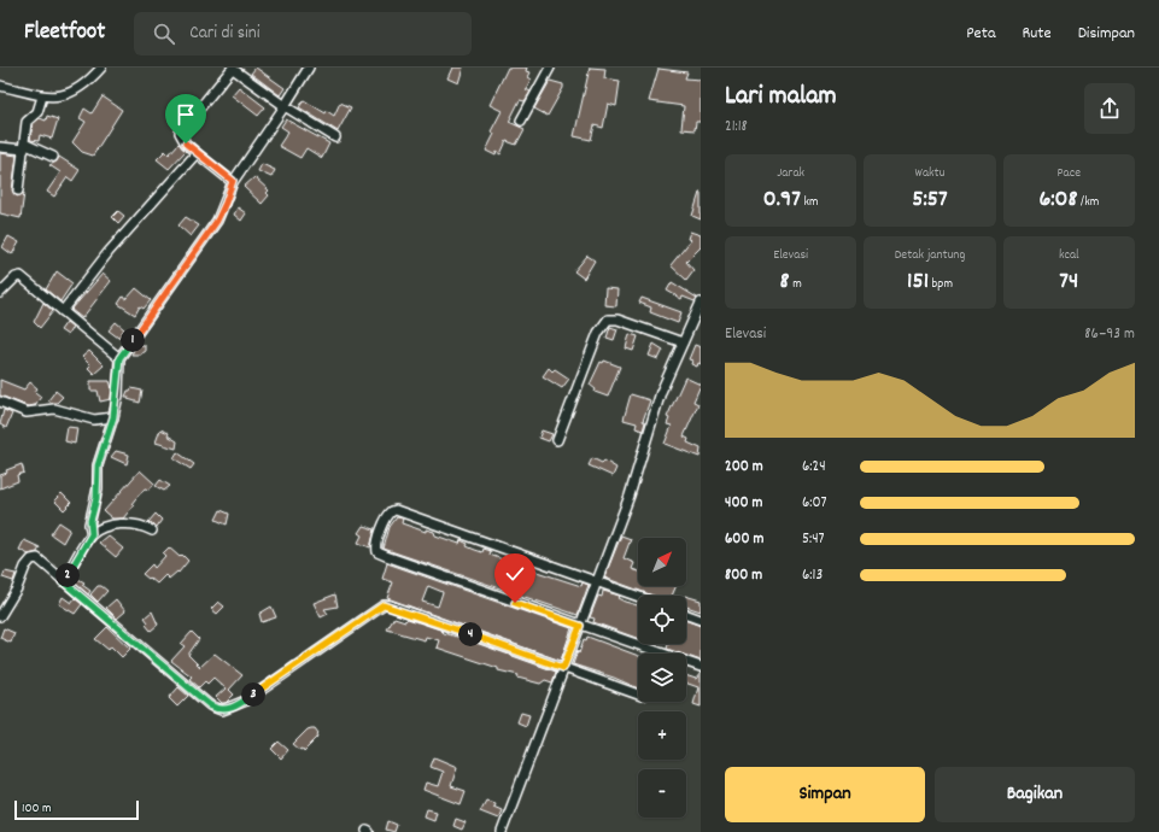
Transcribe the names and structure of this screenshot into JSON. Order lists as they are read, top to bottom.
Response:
{
  "scale_bar": "100 m",
  "north": "top right",
  "page": {
    "header": "Fleetfoot",
    "search": "Cari di sini",
    "nav": ["Peta", "Rute", "Disimpan"],
    "heading": ["Lari malam", "21:18"],
    "stats": [
      ["Jarak", "0.97 km"],
      ["Waktu", "5:57"],
      ["Pace", "6:08 /km"],
      ["Elevasi", "8 m"],
      ["Detak jantung", "151 bpm"],
      ["kcal", "74"]
    ],
    "chart": ["Elevasi", "86–93 m"],
    "pins": [
      "1",
      "2",
      "4",
      "3"
    ],
    "list": [
      {
        "name": "200 m",
        "note": "6:24"
      },
      {
        "name": "400 m",
        "note": "6:07"
      },
      {
        "name": "600 m",
        "note": "5:47"
      },
      {
        "name": "800 m",
        "note": "6:13"
      }
    ],
    "map_buttons": ["+", "−"],
    "buttons": ["Simpan", "Bagikan"],
    "scale": "100 m"
  }
}
